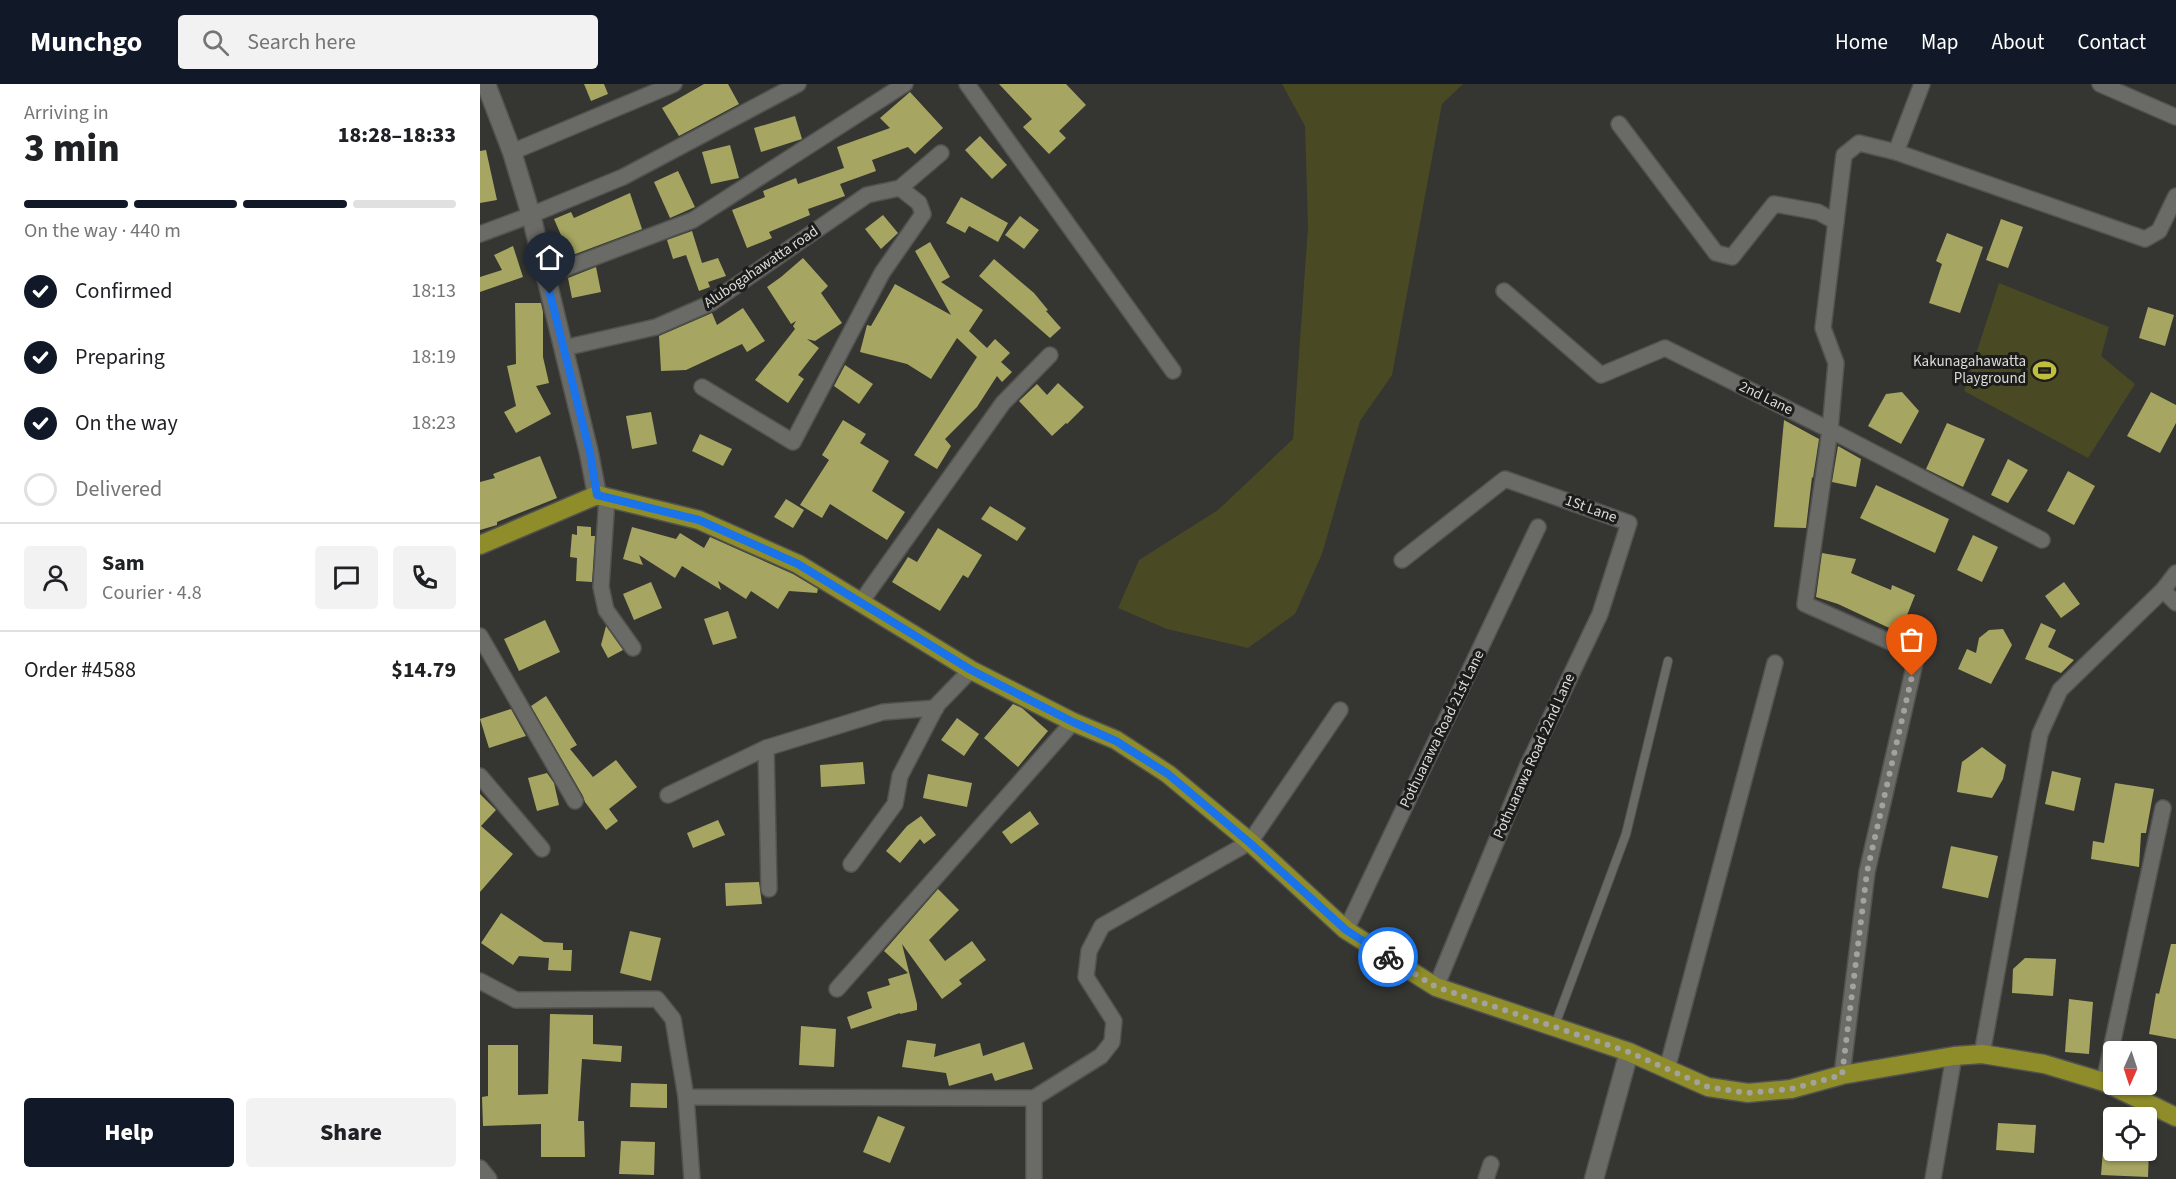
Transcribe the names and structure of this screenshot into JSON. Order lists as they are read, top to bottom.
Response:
{
  "streets": {
    "street": [
      "Alubogahawatta road",
      "2nd Lane",
      "1St Lane",
      "Pothuarawa Road 21st Lane",
      "Pothuarawa Road 22nd Lane"
    ]
  },
  "crossings": [
    ["1St Lane", "Pothuarawa Road 22nd Lane"]
  ],
  "places": {
    "sports": ["Kakunagahawatta Playground"]
  },
  "north": "bottom",
  "page": {
    "header": "Munchgo",
    "search": "Search here",
    "nav": [
      "Home",
      "Map",
      "About",
      "Contact"
    ],
    "heading": ["3 min", "Arriving in", "18:28–18:33"],
    "panel": [
      "Sam",
      "Courier · 4.8",
      "Order #4588",
      "$14.79"
    ],
    "bar": "On the way · 440 m",
    "list": [
      ["Confirmed", "18:13"],
      ["Preparing", "18:19"],
      ["On the way", "18:23"],
      "Delivered"
    ],
    "buttons": ["Help", "Share"]
  }
}
